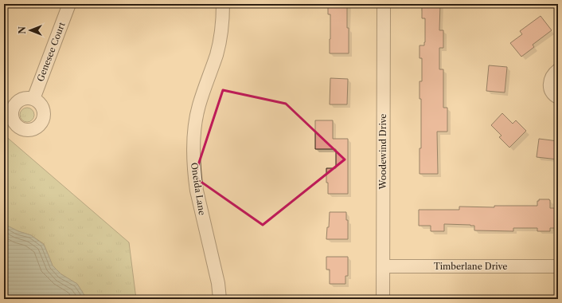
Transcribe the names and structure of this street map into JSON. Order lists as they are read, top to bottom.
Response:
{
  "streets": {
    "street": [
      "Genesee Court",
      "Woodewind Drive",
      "Oneida Lane",
      "Timberlane Drive"
    ]
  },
  "crossings": [
    ["Woodewind Drive", "Timberlane Drive"]
  ],
  "north": "left"
}
